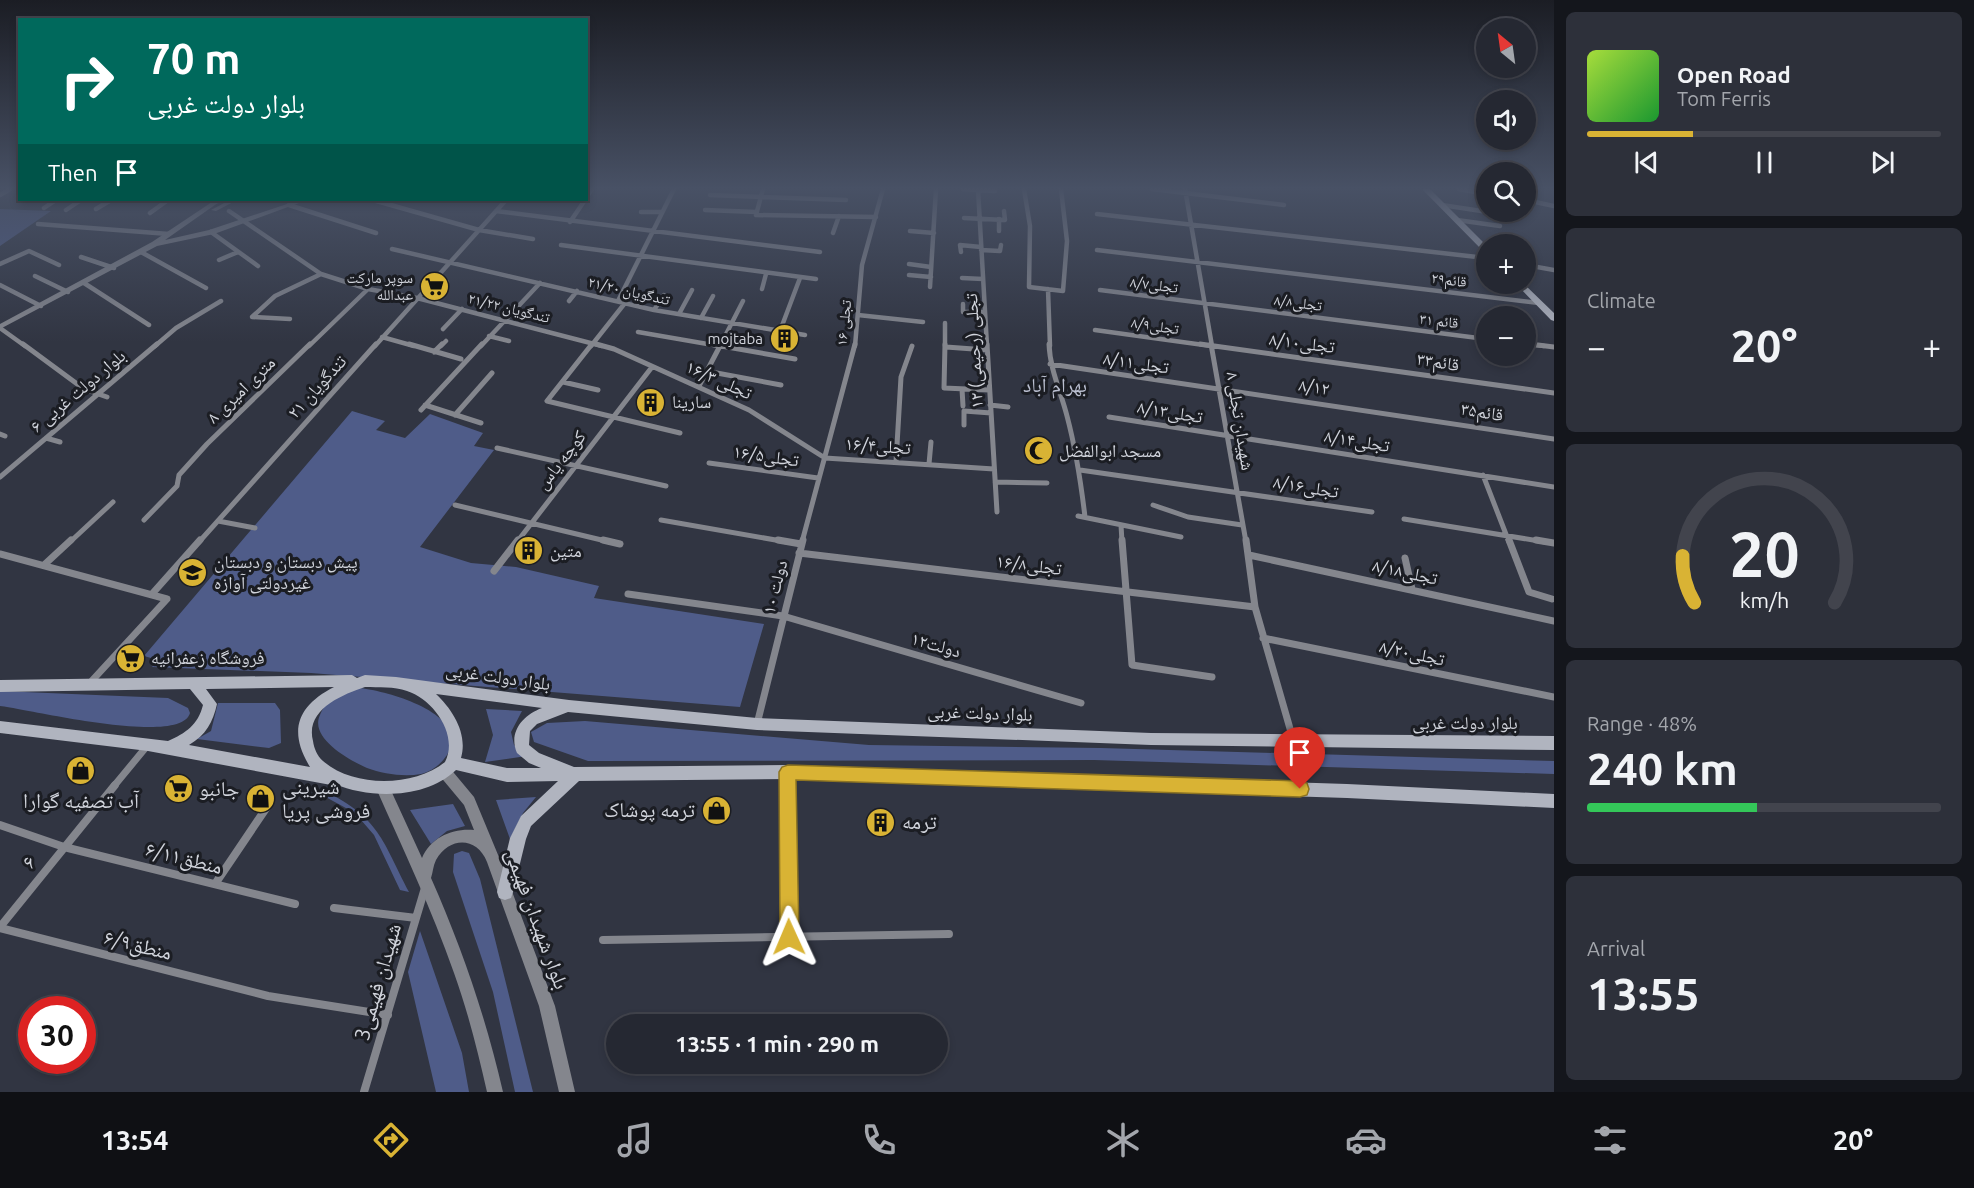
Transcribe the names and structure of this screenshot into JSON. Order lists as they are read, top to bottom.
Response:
{
  "streets": {
    "main road": ["بلوار دولت غربی"],
    "street": [
      "قائم۲۹",
      "تجلی۸/۷",
      "۲۱/۲۰ تندگویان",
      "تجلی۸/۸",
      "۲۱/۲۲ تندگویان",
      "قائم ۳۱",
      "۱۶ تجلی",
      "تجلی۸/۹",
      "تجلی۸/۱۰",
      "۱۲ تجلی (رحیمی)",
      "قائم۳۳",
      "تجلی۸/۱۱",
      "۱۶/۳ تجلی",
      "۲۱ تندگویان",
      "۸/۱۲",
      "۸ متری امیری",
      "بلوار دولت غربی ۶",
      "تجلی۸/۱۳",
      "قائم۳۵",
      "شهیدان تجلی ۸",
      "تجلی۸‌/۱۴",
      "تجلی۱۶/۴",
      "تجلی۱۶/۵",
      "کوچه یاس",
      "تجلی۸/۱۶",
      "تجلی۱۶/۸",
      "تجلی۸/۱۸",
      "۱۰ دولت",
      "۱۲دولت",
      "تجلی۸/۲۰",
      "منطق۶/۱۱",
      "۶",
      "بلوار شهیدان فهیمی",
      "منطق۶/۹",
      "3شهیدان فهیمی"
    ]
  },
  "crossings": [
    ["قائم۲۹", "شهیدان تجلی ۸"],
    ["تجلی۸/۷", "تجلی۸/۸"],
    ["تجلی۸/۷", "شهیدان تجلی ۸"],
    ["۲۱/۲۰ تندگویان", "۲۱ تندگویان"],
    ["تجلی۸/۸", "قائم ۳۱"],
    ["تجلی۸/۸", "شهیدان تجلی ۸"],
    ["۲۱/۲۲ تندگویان", "۱۶/۳ تجلی"],
    ["۲۱/۲۲ تندگویان", "۲۱ تندگویان"],
    ["۲۱/۲۲ تندگویان", "۸ متری امیری"],
    ["۱۶ تجلی", "۱۶/۳ تجلی"],
    ["۱۶ تجلی", "تجلی۱۶/۴"],
    ["۱۶ تجلی", "۱۰ دولت"],
    ["تجلی۸/۹", "تجلی۸/۱۰"],
    ["تجلی۸/۹", "شهیدان تجلی ۸"],
    ["تجلی۸/۱۰", "قائم۳۳"],
    ["تجلی۸/۱۰", "شهیدان تجلی ۸"],
    ["۱۲ تجلی (رحیمی)", "تجلی۱۶/۴"],
    ["تجلی۸/۱۱", "۸/۱۲"],
    ["تجلی۸/۱۱", "شهیدان تجلی ۸"],
    ["۱۶/۳ تجلی", "تجلی۱۶/۴"],
    ["۱۶/۳ تجلی", "کوچه یاس"],
    ["۱۶/۳ تجلی", "۱۰ دولت"],
    ["۸/۱۲", "قائم۳۵"],
    ["۸/۱۲", "شهیدان تجلی ۸"],
    ["تجلی۸/۱۳", "شهیدان تجلی ۸"],
    ["تجلی۸/۱۳", "تجلی۸‌/۱۴"],
    ["شهیدان تجلی ۸", "تجلی۸‌/۱۴"],
    ["شهیدان تجلی ۸", "تجلی۸/۱۶"],
    ["شهیدان تجلی ۸", "تجلی۱۶/۸"],
    ["شهیدان تجلی ۸", "تجلی۸/۱۸"],
    ["شهیدان تجلی ۸", "تجلی۸/۲۰"],
    ["شهیدان تجلی ۸", "بلوار دولت غربی"],
    ["تجلی۱۶/۴", "۱۰ دولت"],
    ["تجلی۱۶/۵", "۱۰ دولت"],
    ["تجلی۱۶/۸", "۱۰ دولت"],
    ["۱۰ دولت", "۱۲دولت"],
    ["۱۰ دولت", "بلوار دولت غربی"],
    ["بلوار دولت غربی", "بلوار شهیدان فهیمی"],
    ["منطق۶/۱۱", "۶"],
    ["۶", "منطق۶/۹"],
    ["منطق۶/۹", "3شهیدان فهیمی"]
  ],
  "districts": ["بهرام آباد"],
  "places": {
    "supermarket": ["سوپر مارکت عبدالله", "فروشگاه زعفرانیه", "جانبو"],
    "building": [
      "mojtaba",
      "سارینا",
      "متین",
      "ترمه"
    ],
    "mosque": ["مسجد ابوالفضل"],
    "school or university": ["پیش دبستان و دبستان غیردولتی آوازه"],
    "shop": ["آب تصفیه گوارا", "شیرینی فروشی پریا", "ترمه پوشاک"]
  },
  "north": "top left",
  "page": {
    "map_buttons": ["+", "−"],
    "turn": ["70 m", "بلوار دولت غربی"],
    "song": ["Open Road", "Tom Ferris"],
    "then": "Then",
    "tile": [
      "Climate",
      ["Range · 48%", "240 km"],
      ["Arrival", "13:55"]
    ],
    "heat": ["−", "20°", "+"],
    "limit": "30",
    "trip": "13:55 · 1 min · 290 m",
    "tabs": ["13:54", "20°"],
    "gauge": ["20", "km/h"]
  }
}
